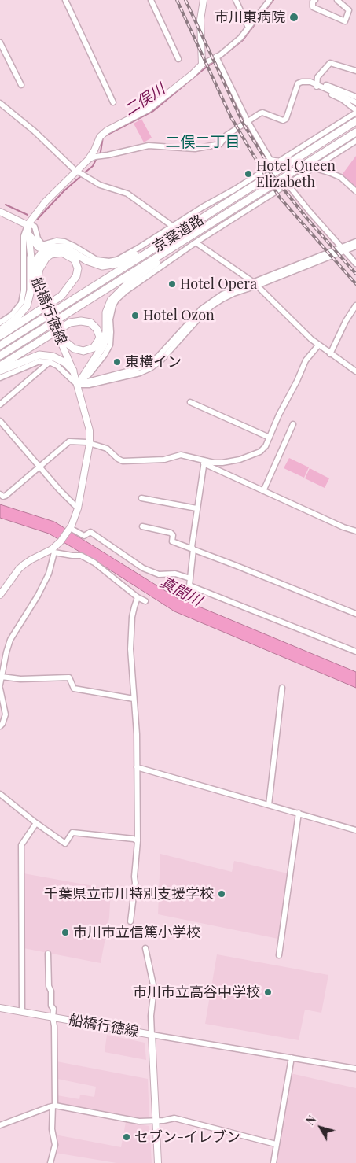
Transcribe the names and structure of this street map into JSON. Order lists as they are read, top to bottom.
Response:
{
  "streets": {
    "highway": ["京葉道路"],
    "main road": ["船橋行徳線"]
  },
  "districts": ["二俣二丁目"],
  "water": ["二俣川", "真間川"],
  "places": [
    "市川東病院",
    "Hotel Queen Elizabeth",
    "Hotel Opera",
    "Hotel Ozon",
    "東横イン",
    "千葉県立市川特別支援学校",
    "市川市立信篤小学校",
    "市川市立高谷中学校",
    "セブン-イレブン"
  ],
  "north": "top left"
}
